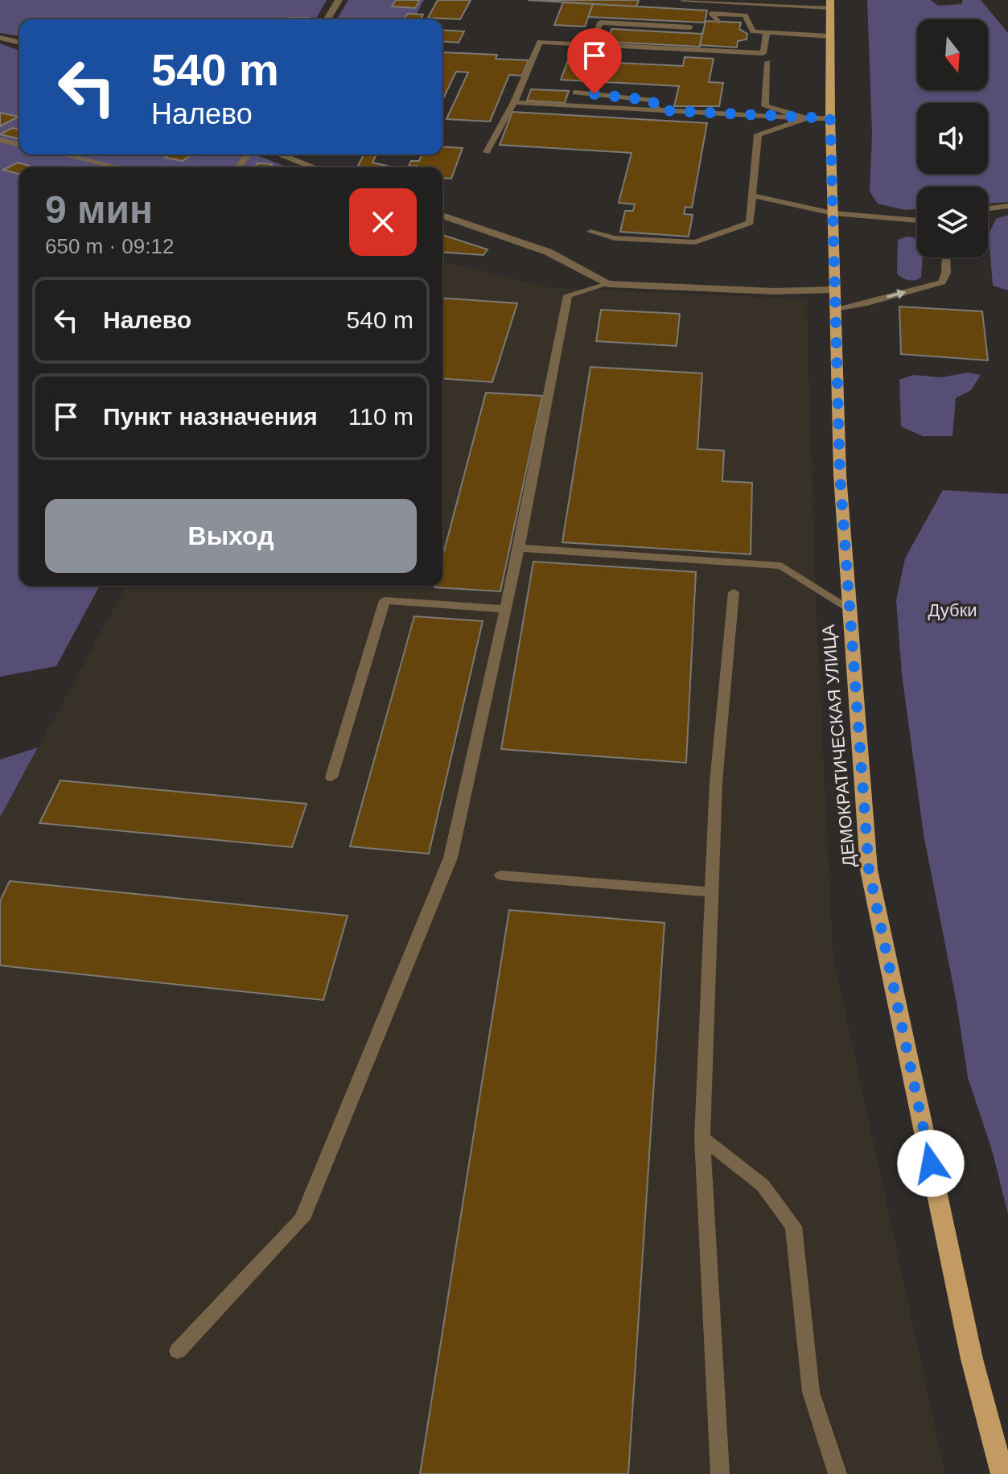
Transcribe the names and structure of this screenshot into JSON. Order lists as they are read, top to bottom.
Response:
{
  "streets": {
    "main road": ["ДЕМОКРАТИЧЕСКАЯ УЛИЦА"]
  },
  "parks": ["Дубки"],
  "north": "bottom",
  "page": {
    "turn": ["540 m", "Налево"],
    "heading": ["9 мин", "650 m · 09:12"],
    "list": [
      {
        "name": "Налево",
        "value": "540 m"
      },
      {
        "name": "Пункт назначения",
        "value": "110 m"
      }
    ],
    "buttons": "Выход"
  }
}
